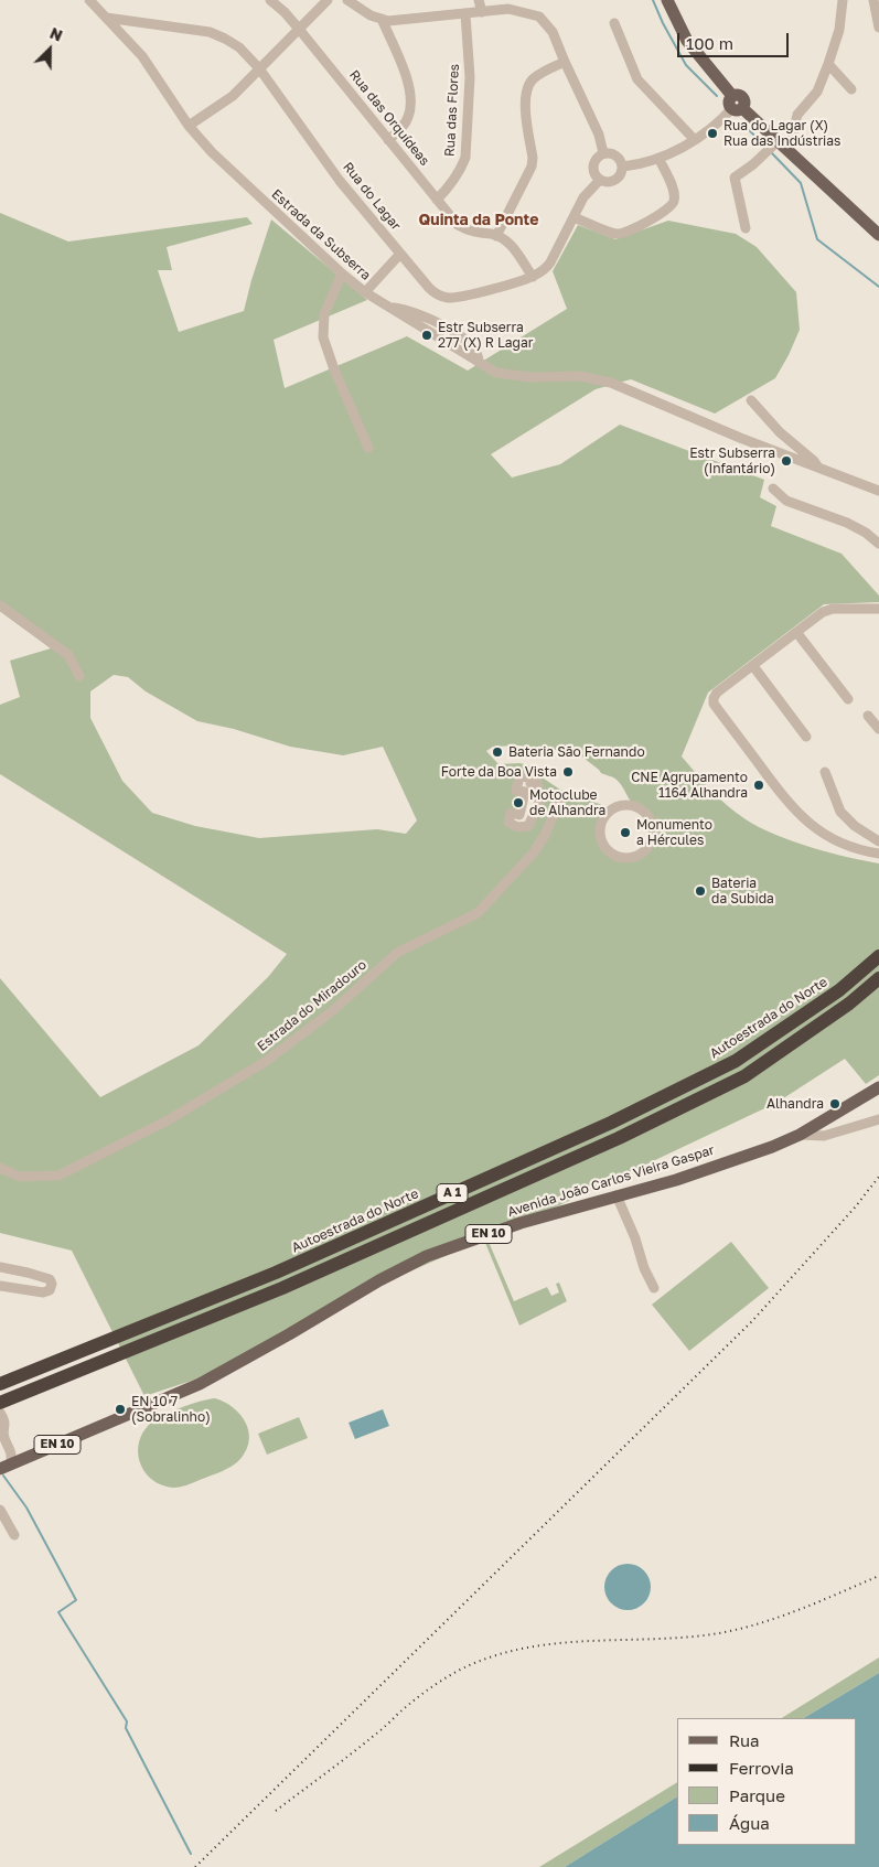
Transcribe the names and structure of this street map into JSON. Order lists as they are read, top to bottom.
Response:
{
  "streets": {
    "highway": ["Autoestrada do Norte", "A 1"],
    "main road": ["Avenida João Carlos Vieira Gaspar", "EN 10"],
    "street": [
      "Rua das Flores",
      "Rua das Orquídeas",
      "Rua do Lagar",
      "Estrada da Subserra",
      "Estrada do Miradouro"
    ]
  },
  "crossings": [
    ["Rua das Flores", "Rua das Orquídeas"],
    ["Rua das Orquídeas", "Rua do Lagar"],
    ["Rua do Lagar", "Estrada da Subserra"]
  ],
  "districts": ["Quinta da Ponte"],
  "places": [
    "Rua do Lagar (X) Rua das Indústrias",
    "Estr Subserra 277 (X) R Lagar",
    "Estr Subserra (Infantário)",
    "Bateria São Fernando",
    "Forte da Boa Vista",
    "CNE Agrupamento 1164 Alhandra",
    "Motoclube de Alhandra",
    "Monumento a Hércules",
    "Bateria da Subida",
    "Alhandra",
    "EN 10 7 (Sobralinho)"
  ],
  "legend": [
    "Rua",
    "Ferrovia",
    "Parque",
    "Água"
  ],
  "scale_bar": "100 m",
  "north": "top right"
}
